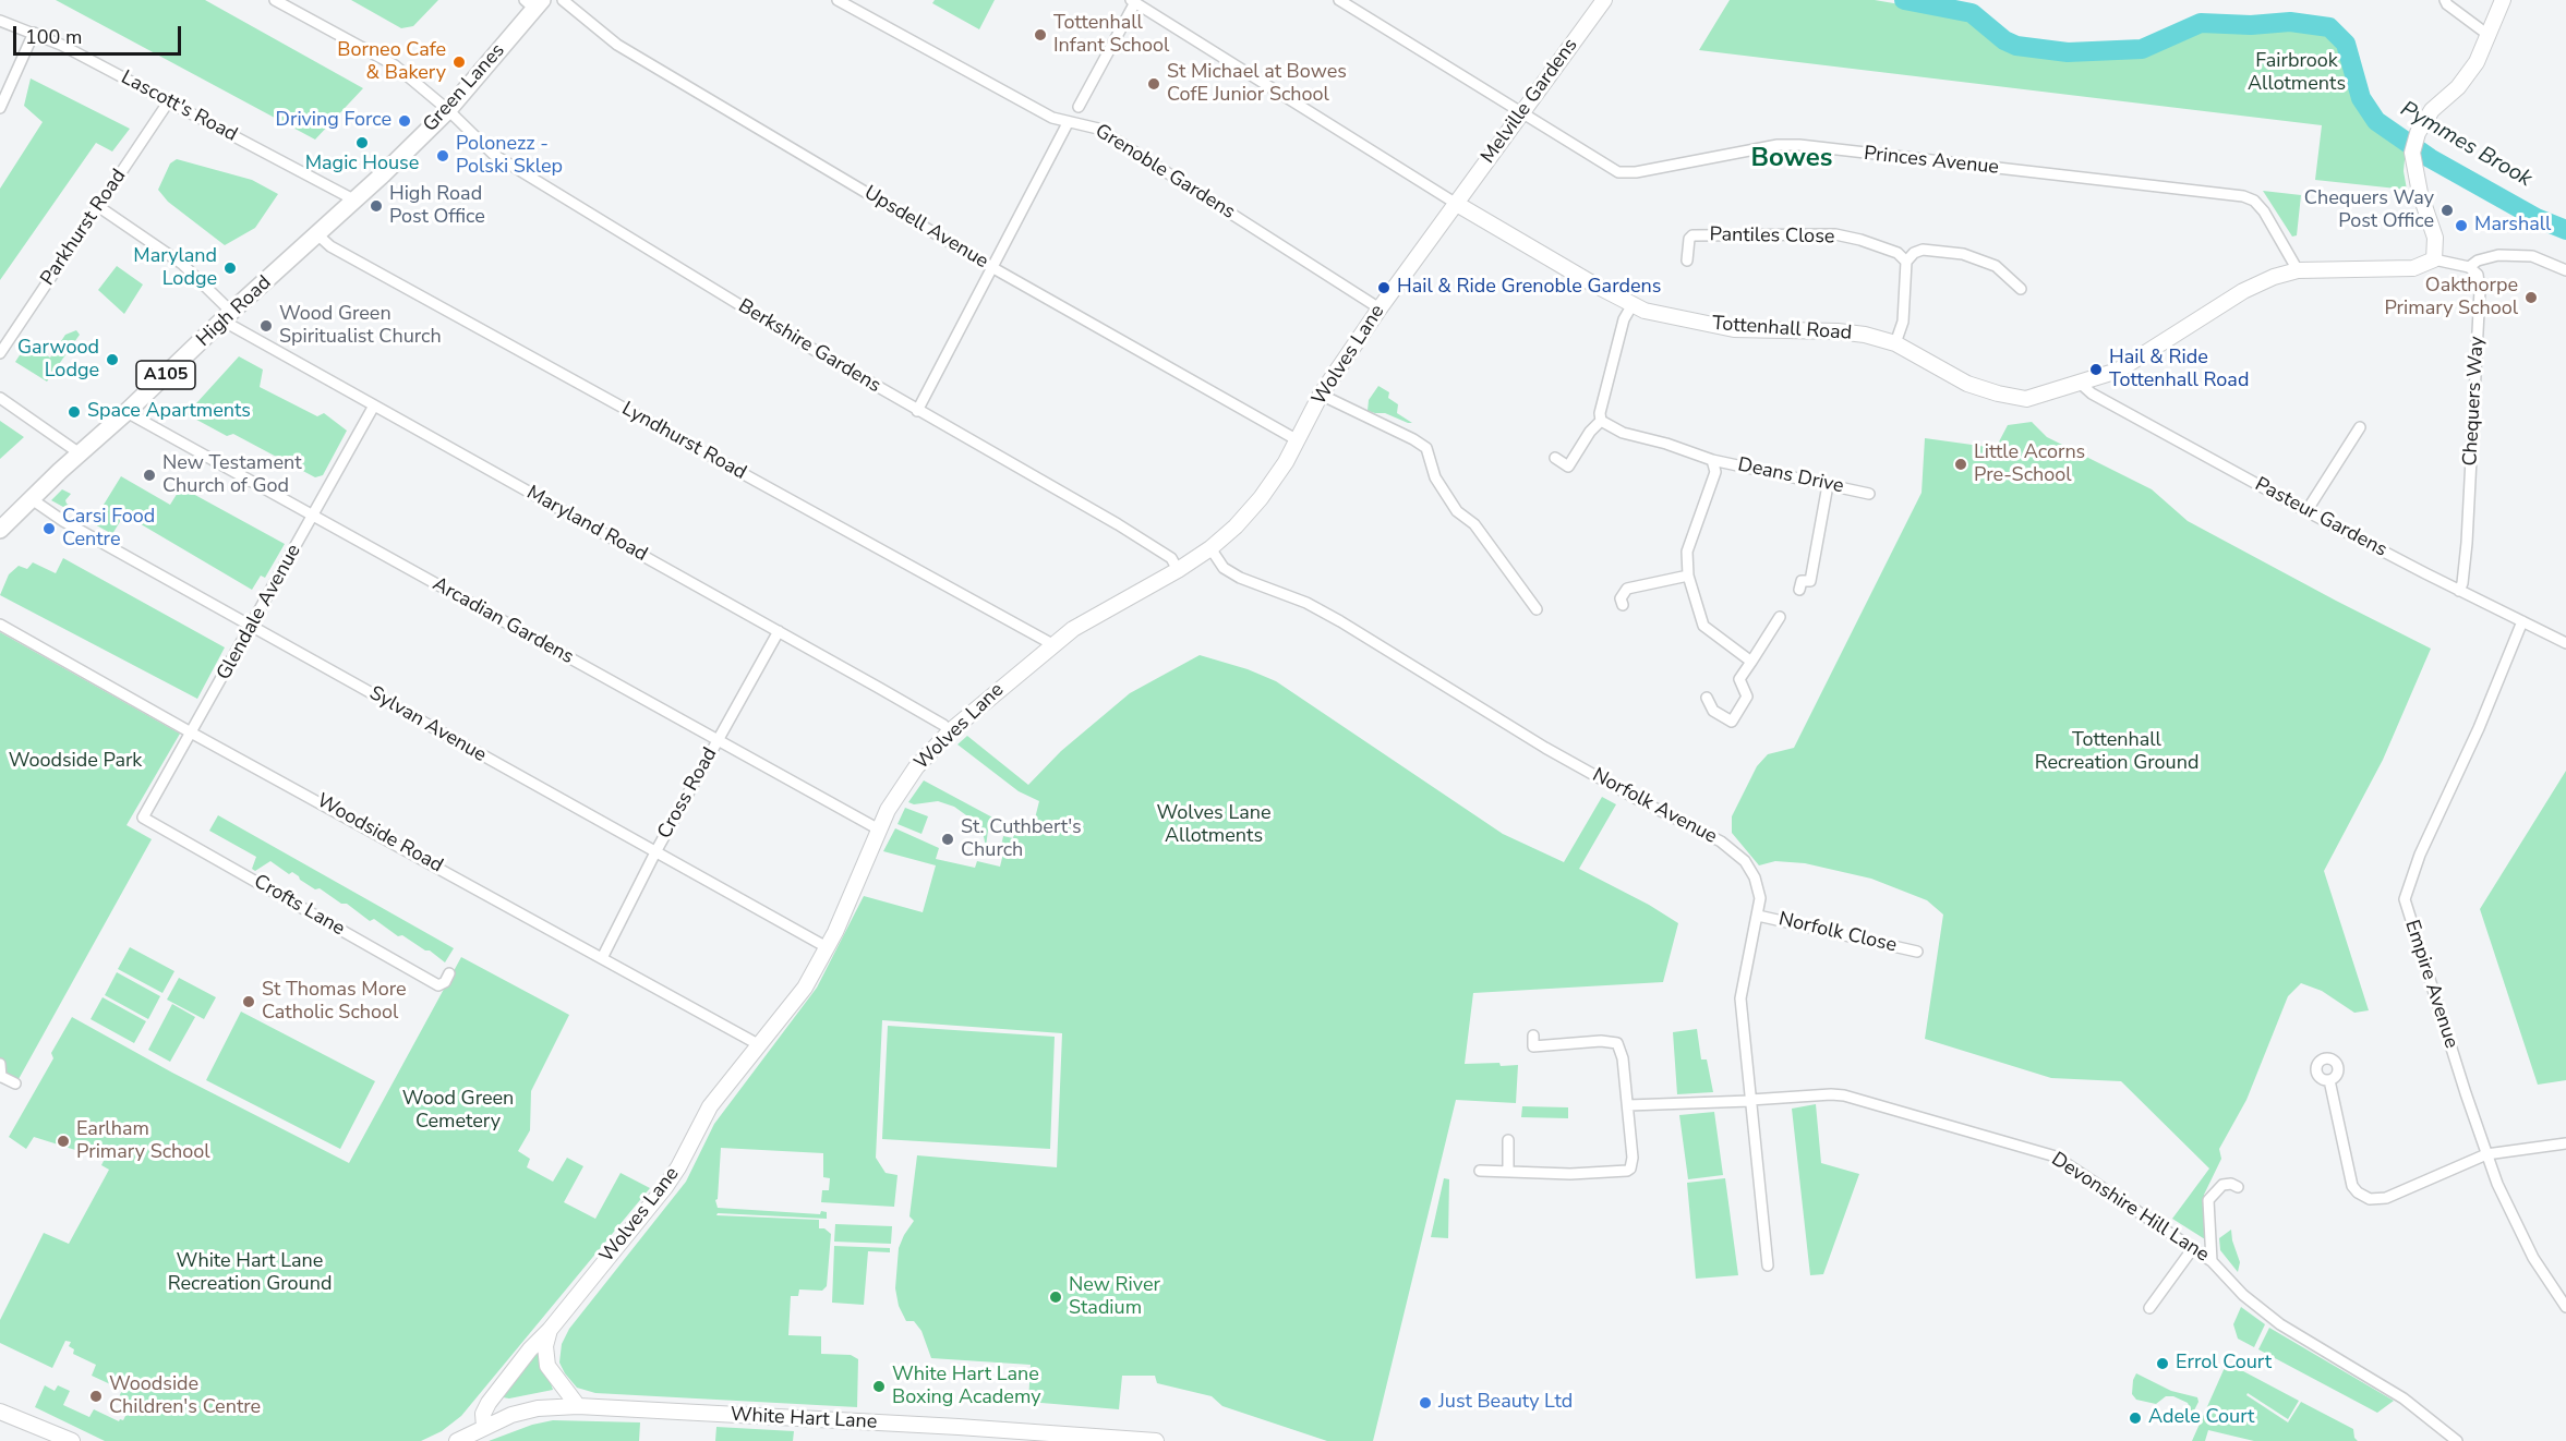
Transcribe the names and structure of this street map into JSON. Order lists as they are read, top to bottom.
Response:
{
  "streets": {
    "main road": ["Green Lanes", "High Road", "A105"],
    "street": [
      "Melville Gardens",
      "Lascott's Road",
      "Princes Avenue",
      "Grenoble Gardens",
      "Parkhurst Road",
      "Upsdell Avenue",
      "Pantiles Close",
      "Tottenhall Road",
      "Berkshire Gardens",
      "Wolves Lane",
      "Chequers Way",
      "Lyndhurst Road",
      "Deans Drive",
      "Pasteur Gardens",
      "Maryland Road",
      "Glendale Avenue",
      "Arcadian Gardens",
      "Sylvan Avenue",
      "Cross Road",
      "Norfolk Avenue",
      "Woodside Road",
      "Crofts Lane",
      "Norfolk Close",
      "Empire Avenue",
      "Devonshire Hill Lane",
      "White Hart Lane"
    ]
  },
  "crossings": [
    ["Green Lanes", "High Road"],
    ["Green Lanes", "Berkshire Gardens"],
    ["Melville Gardens", "Princes Avenue"],
    ["Melville Gardens", "Tottenhall Road"],
    ["Melville Gardens", "Wolves Lane"],
    ["Lascott's Road", "Parkhurst Road"],
    ["Lascott's Road", "High Road"],
    ["Princes Avenue", "Tottenhall Road"],
    ["Grenoble Gardens", "Wolves Lane"],
    ["Parkhurst Road", "Maryland Road"],
    ["Upsdell Avenue", "Wolves Lane"],
    ["High Road", "Lyndhurst Road"],
    ["High Road", "Maryland Road"],
    ["High Road", "Arcadian Gardens"],
    ["High Road", "Sylvan Avenue"],
    ["Tottenhall Road", "Wolves Lane"],
    ["Tottenhall Road", "Pasteur Gardens"],
    ["Berkshire Gardens", "Wolves Lane"],
    ["Wolves Lane", "Lyndhurst Road"],
    ["Wolves Lane", "Maryland Road"],
    ["Wolves Lane", "Arcadian Gardens"],
    ["Wolves Lane", "Sylvan Avenue"],
    ["Wolves Lane", "Norfolk Avenue"],
    ["Wolves Lane", "Woodside Road"],
    ["Wolves Lane", "White Hart Lane"],
    ["Chequers Way", "Pasteur Gardens"],
    ["Pasteur Gardens", "Empire Avenue"],
    ["Maryland Road", "Glendale Avenue"],
    ["Maryland Road", "Cross Road"],
    ["Glendale Avenue", "Arcadian Gardens"],
    ["Glendale Avenue", "Sylvan Avenue"],
    ["Glendale Avenue", "Woodside Road"],
    ["Glendale Avenue", "Crofts Lane"],
    ["Arcadian Gardens", "Cross Road"],
    ["Sylvan Avenue", "Cross Road"],
    ["Cross Road", "Woodside Road"],
    ["Norfolk Avenue", "Norfolk Close"],
    ["Norfolk Avenue", "Devonshire Hill Lane"]
  ],
  "districts": ["Bowes"],
  "water": ["Pymmes Brook"],
  "parks": [
    "Fairbrook Allotments",
    "Tottenhall Recreation Ground",
    "Woodside Park",
    "Wolves Lane Allotments",
    "Wood Green Cemetery",
    "White Hart Lane Recreation Ground"
  ],
  "places": [
    "Tottenhall Infant School",
    "Borneo Cafe & Bakery",
    "St Michael at Bowes CofE Junior School",
    "Driving Force",
    "Magic House",
    "Polonezz - Polski Sklep",
    "High Road Post Office",
    "Chequers Way Post Office",
    "Marshall",
    "Maryland Lodge",
    "Hail & Ride Grenoble Gardens",
    "Oakthorpe Primary School",
    "Wood Green Spiritualist Church",
    "Garwood Lodge",
    "Hail & Ride Tottenhall Road",
    "Space Apartments",
    "Little Acorns Pre-School",
    "New Testament Church of God",
    "Carsi Food Centre",
    "St. Cuthbert's Church",
    "St Thomas More Catholic School",
    "Earlham Primary School",
    "New River Stadium",
    "Errol Court",
    "White Hart Lane Boxing Academy",
    "Woodside Children's Centre",
    "Just Beauty Ltd",
    "Adele Court"
  ],
  "scale_bar": "100 m"
}
